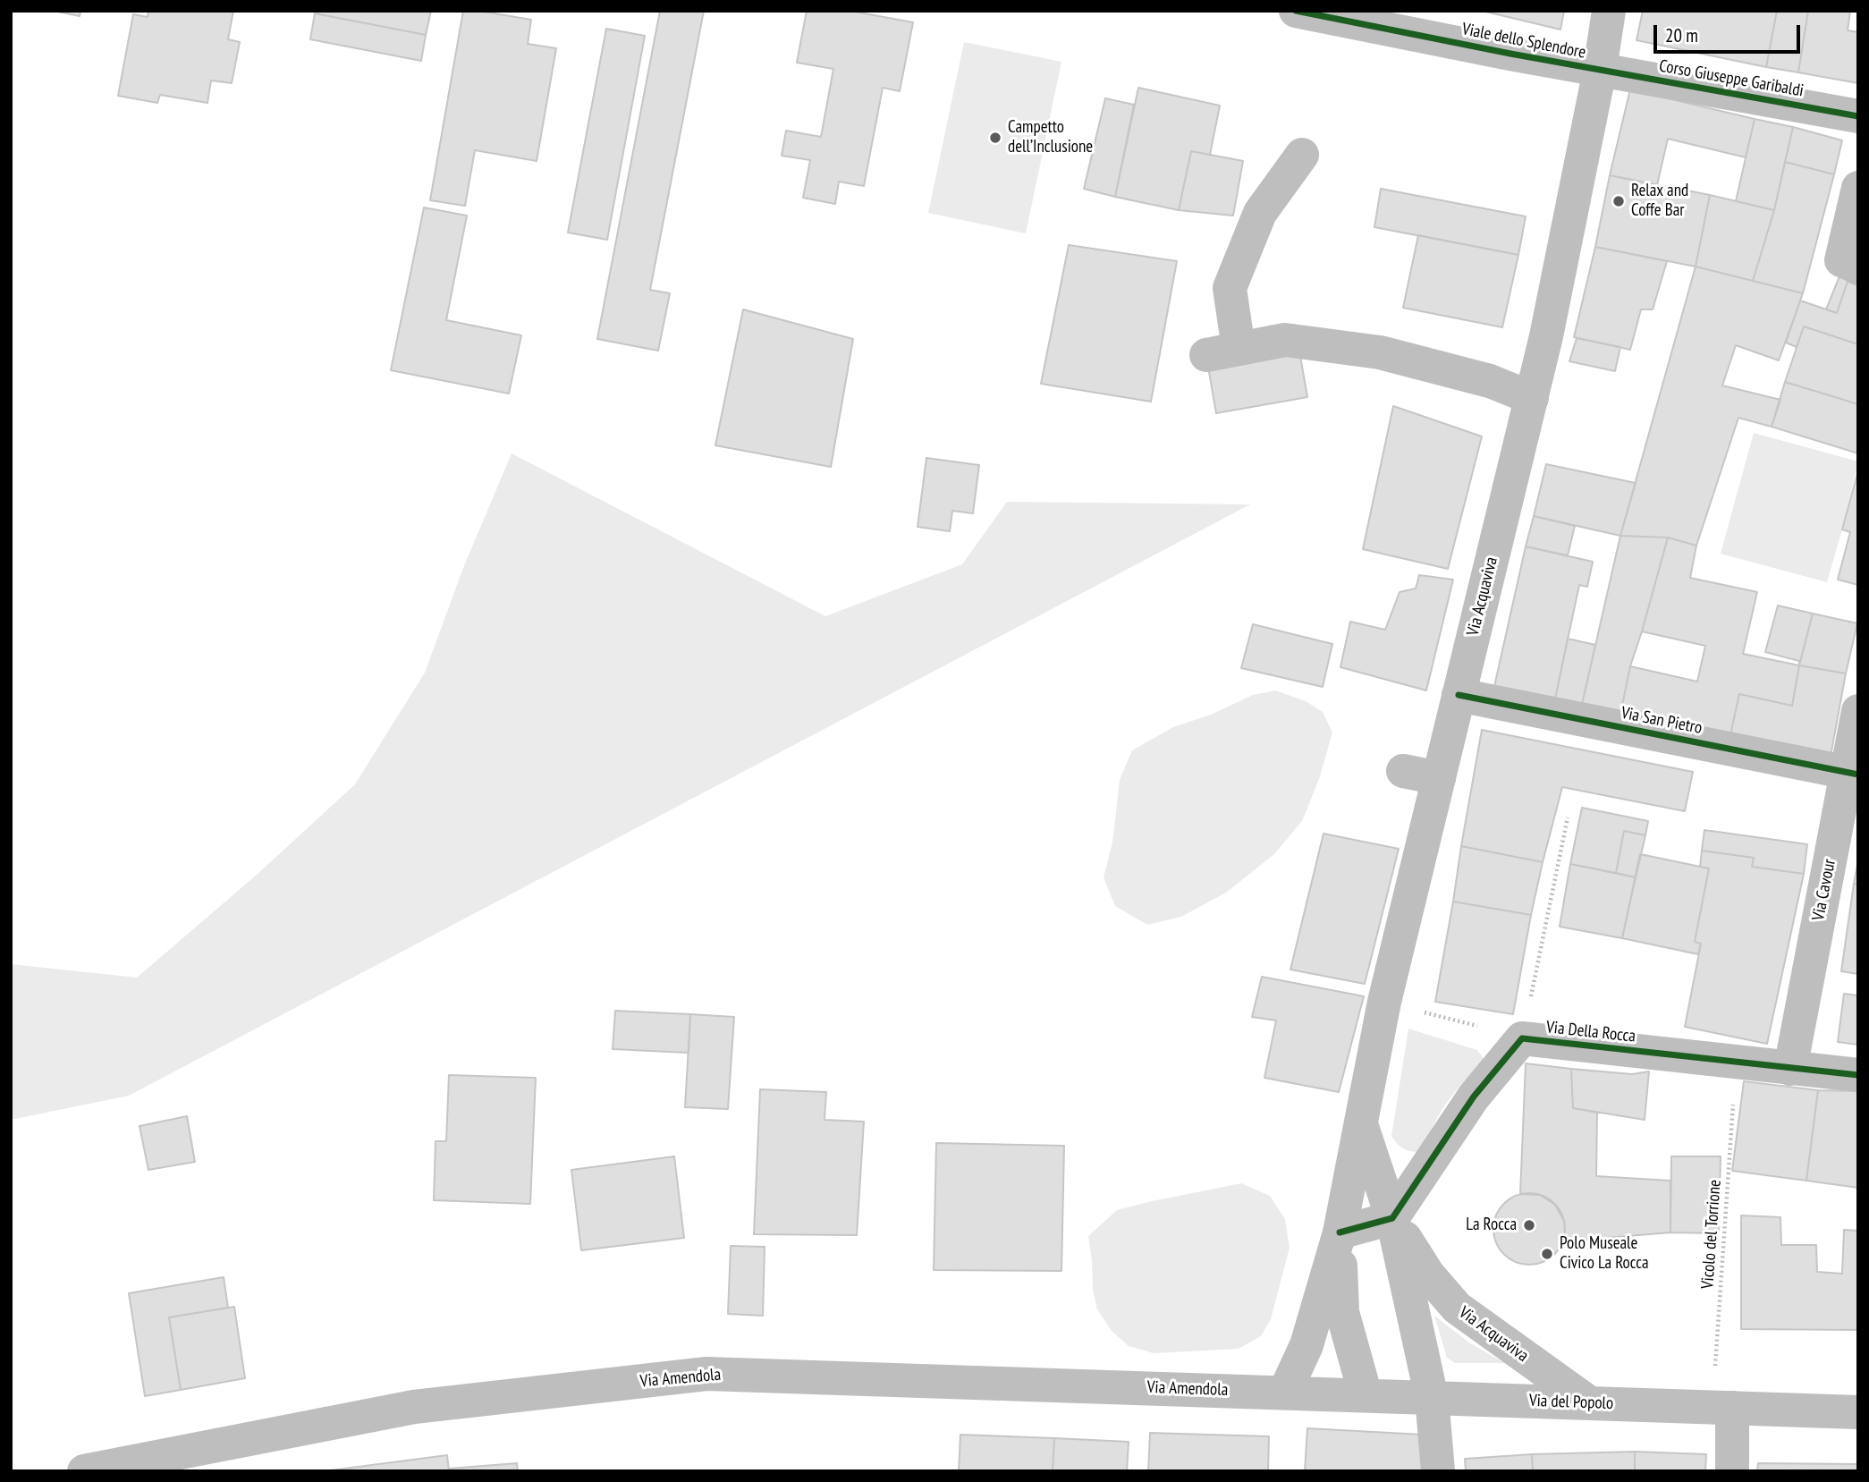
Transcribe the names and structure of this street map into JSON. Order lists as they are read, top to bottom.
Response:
{
  "streets": {
    "main road": [
      "Viale dello Splendore",
      "Corso Giuseppe Garibaldi",
      "Via Acquaviva",
      "Via San Pietro",
      "Via Cavour",
      "Via Della Rocca",
      "Via Amendola",
      "Via del Popolo"
    ],
    "path": ["Vicolo del Torrione"]
  },
  "crossings": [
    ["Viale dello Splendore", "Corso Giuseppe Garibaldi"],
    ["Viale dello Splendore", "Via Acquaviva"],
    ["Corso Giuseppe Garibaldi", "Via Acquaviva"],
    ["Via Acquaviva", "Via San Pietro"],
    ["Via Acquaviva", "Via Della Rocca"],
    ["Via Acquaviva", "Via Amendola"],
    ["Via Acquaviva", "Via del Popolo"],
    ["Via San Pietro", "Via Cavour"],
    ["Via Cavour", "Via Della Rocca"],
    ["Via Della Rocca", "Vicolo del Torrione"],
    ["Vicolo del Torrione", "Via del Popolo"],
    ["Via Amendola", "Via del Popolo"]
  ],
  "places": [
    "Campetto dell’Inclusione",
    "Relax and Coffe Bar",
    "La Rocca",
    "Polo Museale Civico La Rocca"
  ],
  "scale_bar": "20 m"
}
